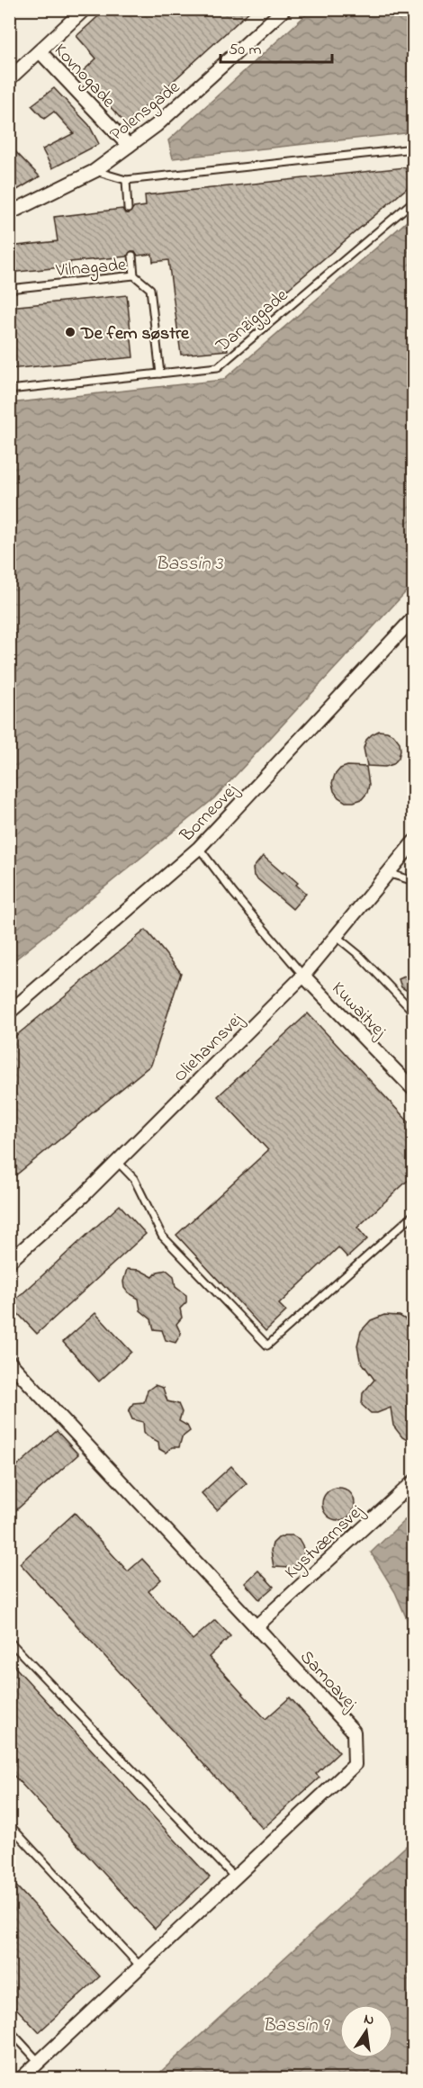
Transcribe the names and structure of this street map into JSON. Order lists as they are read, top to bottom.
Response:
{
  "streets": {
    "street": [
      "Kovnogade",
      "Polensgade",
      "Borneovej",
      "Kuwaitvej",
      "Oliehavnsvej",
      "Kystværnsvej",
      "Samoavej"
    ],
    "lane": ["Vilnagade", "Danziggade"]
  },
  "crossings": [
    ["Kovnogade", "Polensgade"],
    ["Vilnagade", "Danziggade"],
    ["Kuwaitvej", "Oliehavnsvej"],
    ["Kystværnsvej", "Samoavej"]
  ],
  "water": ["Bassin 3", "Bassin 9"],
  "places": ["De fem søstre"],
  "scale_bar": "50 m",
  "north": "top"
}
